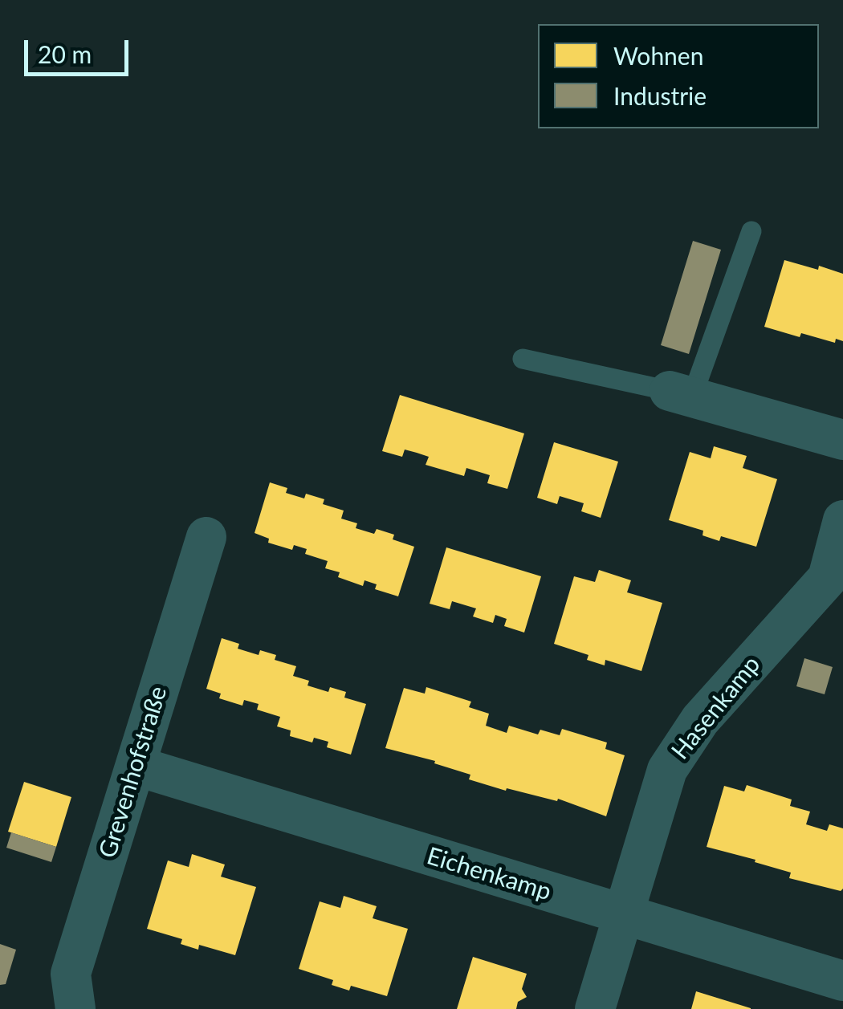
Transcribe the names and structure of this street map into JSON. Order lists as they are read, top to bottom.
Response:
{
  "streets": {
    "street": ["Hasenkamp", "Grevenhofstraße", "Eichenkamp"]
  },
  "crossings": [
    ["Hasenkamp", "Eichenkamp"],
    ["Grevenhofstraße", "Eichenkamp"]
  ],
  "legend": ["Wohnen", "Industrie"],
  "scale_bar": "20 m"
}
